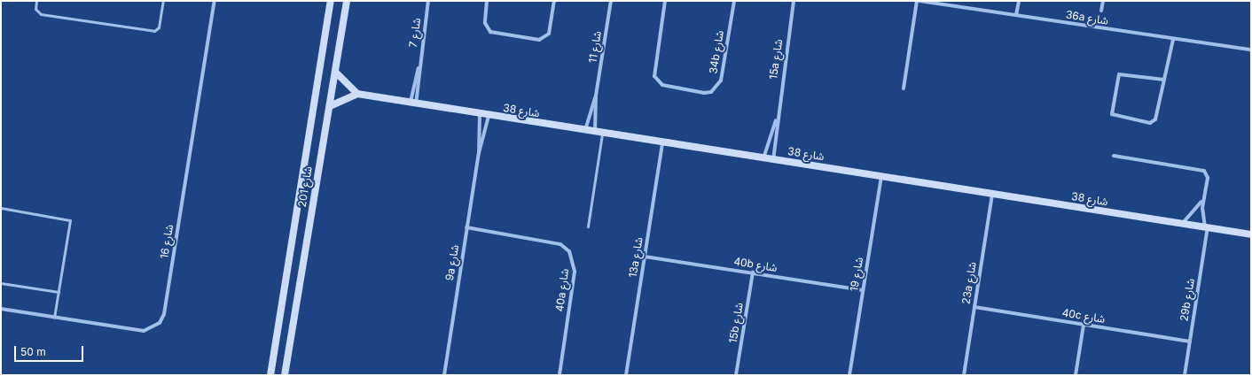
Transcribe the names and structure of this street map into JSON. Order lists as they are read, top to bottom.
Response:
{
  "streets": {
    "street": [
      "36a شارع",
      "شارع 7",
      "شارع 11",
      "34b شارع",
      "15a شارع",
      "شارع 38",
      "شارع 201",
      "شارع 16",
      "13a شارع",
      "9a شارع",
      "40b شارع",
      "شارع 19",
      "23a شارع",
      "40a شارع",
      "29b شارع",
      "40c شارع",
      "15b شارع"
    ]
  },
  "crossings": [
    ["شارع 7", "شارع 38"],
    ["شارع 11", "شارع 38"],
    ["15a شارع", "شارع 38"],
    ["شارع 38", "13a شارع"],
    ["شارع 38", "9a شارع"],
    ["شارع 38", "شارع 19"],
    ["شارع 38", "23a شارع"],
    ["شارع 38", "29b شارع"],
    ["13a شارع", "40b شارع"],
    ["9a شارع", "40a شارع"],
    ["40b شارع", "شارع 19"],
    ["40b شارع", "15b شارع"],
    ["23a شارع", "40c شارع"],
    ["29b شارع", "40c شارع"]
  ],
  "scale_bar": "50 m"
}
